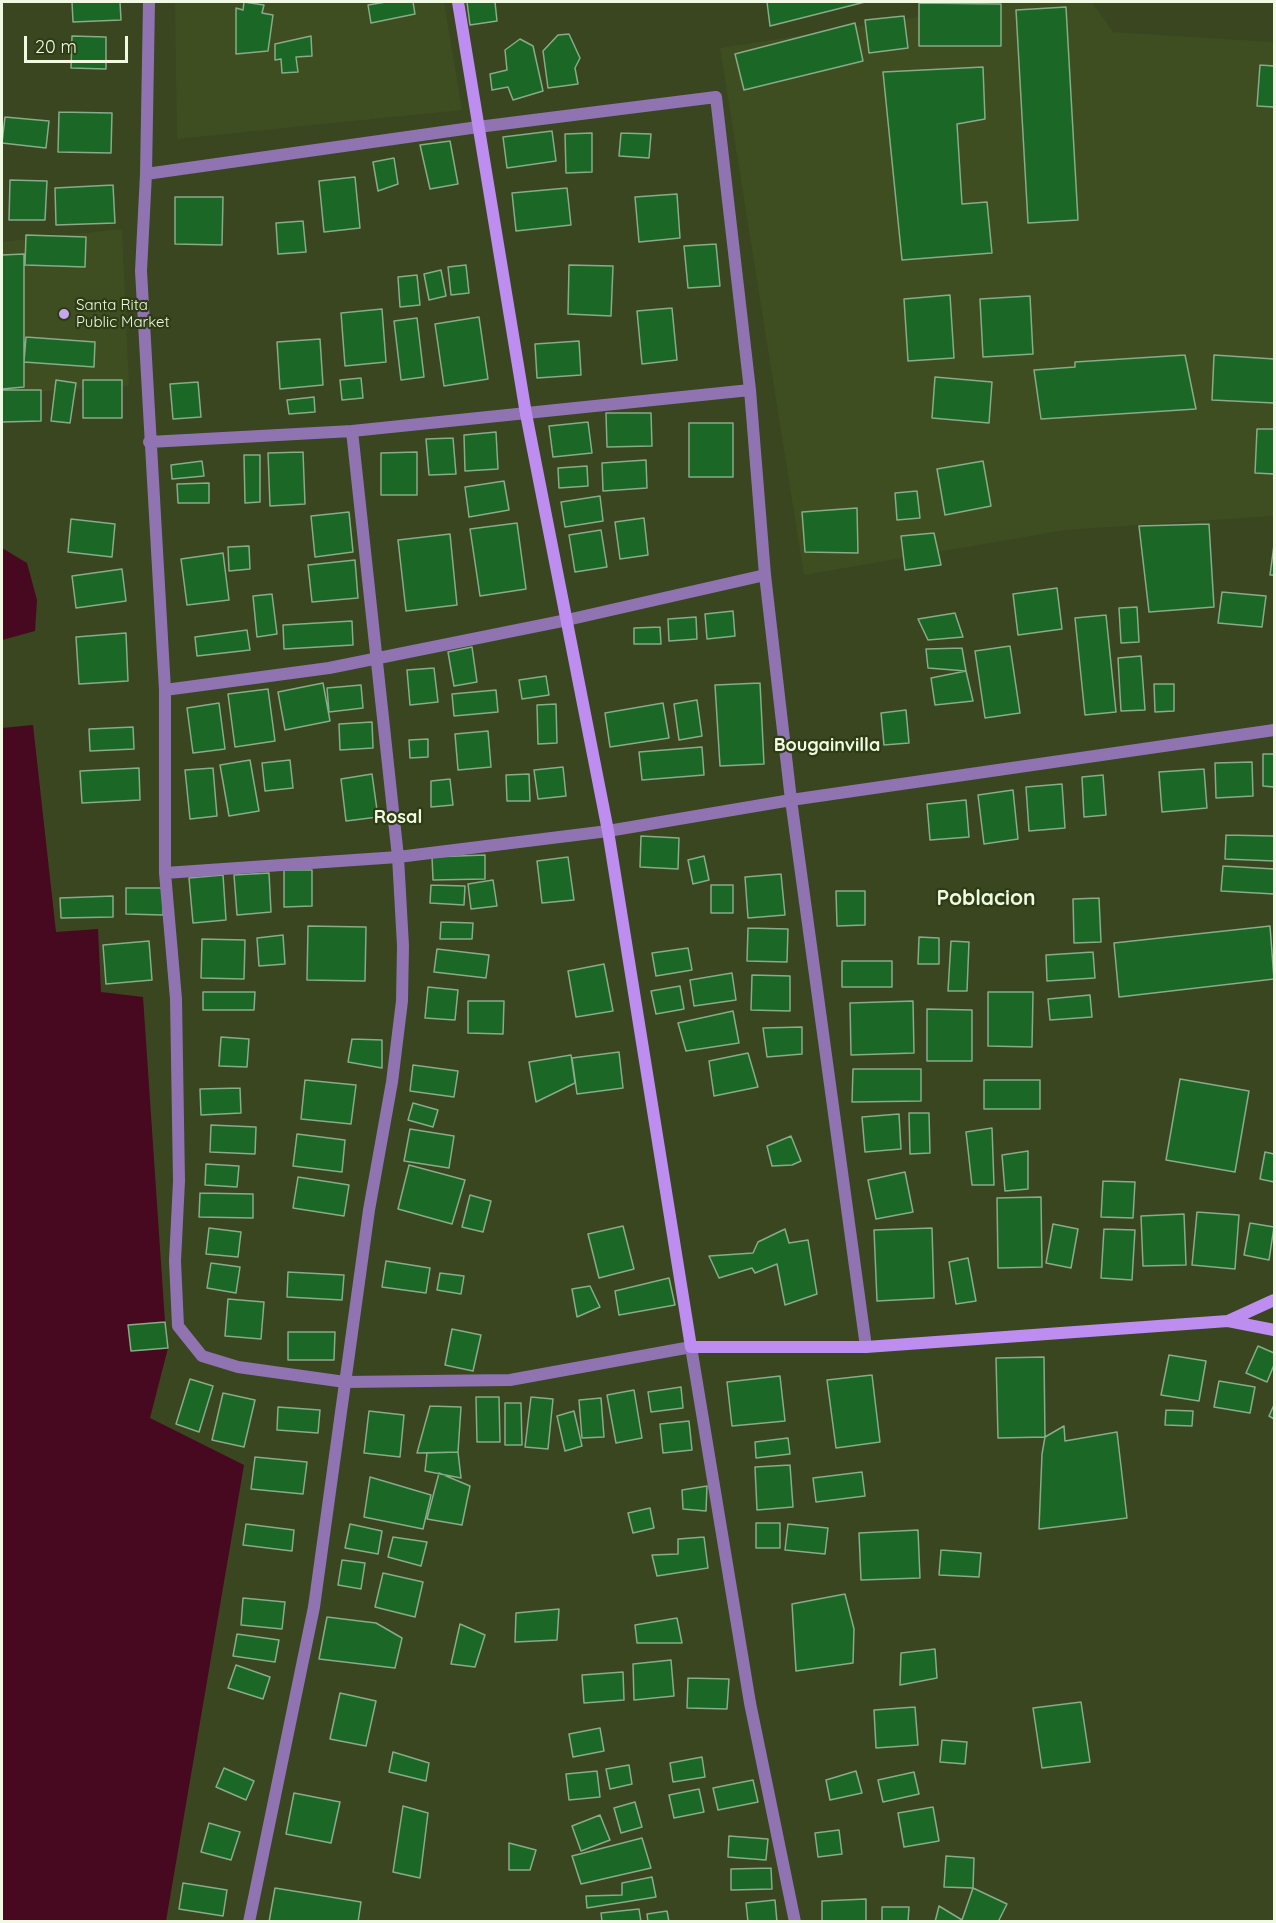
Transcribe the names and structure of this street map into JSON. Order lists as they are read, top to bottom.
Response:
{
  "districts": ["Bougainvilla", "Rosal", "Poblacion"],
  "places": ["Santa Rita Public Market"],
  "scale_bar": "20 m"
}
